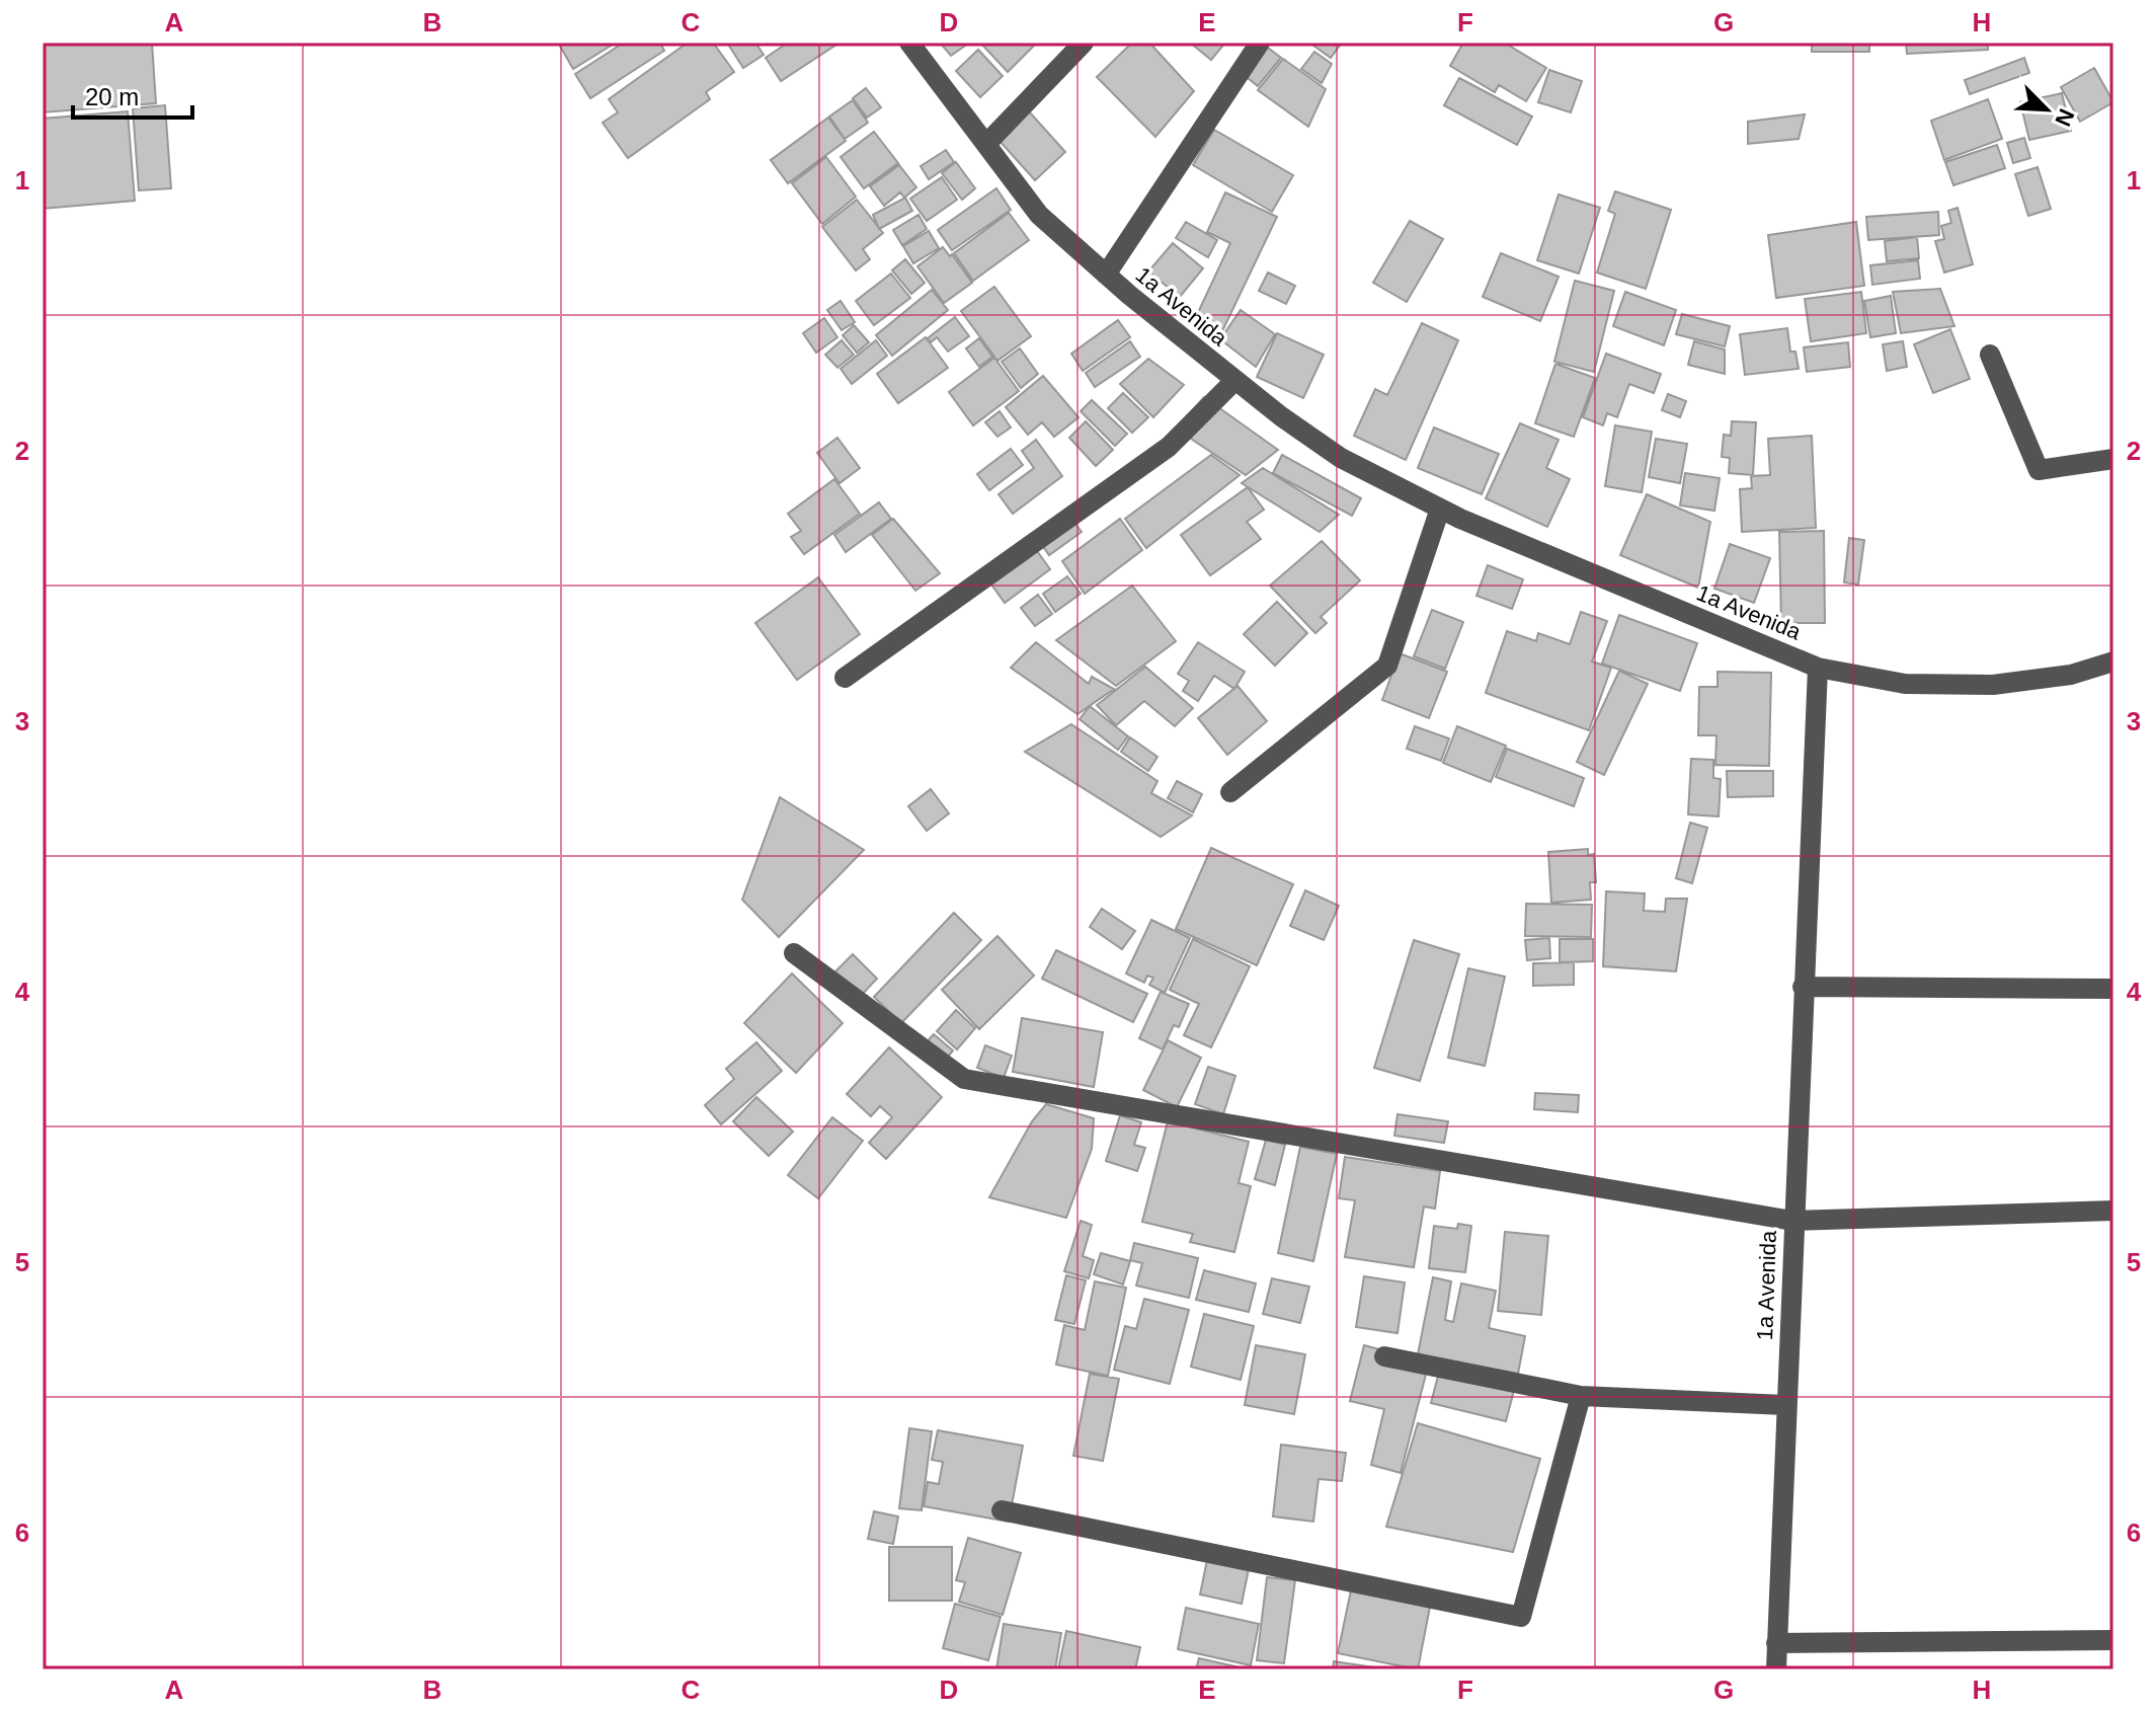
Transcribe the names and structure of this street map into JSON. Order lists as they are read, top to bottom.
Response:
{
  "streets": {
    "street": ["1a Avenida"]
  },
  "scale_bar": "20 m",
  "north": "bottom right",
  "grid": {
    "columns": [
      "A",
      "B",
      "C",
      "D",
      "E",
      "F",
      "G",
      "H"
    ],
    "rows": [
      "1",
      "2",
      "3",
      "4",
      "5",
      "6"
    ]
  }
}
